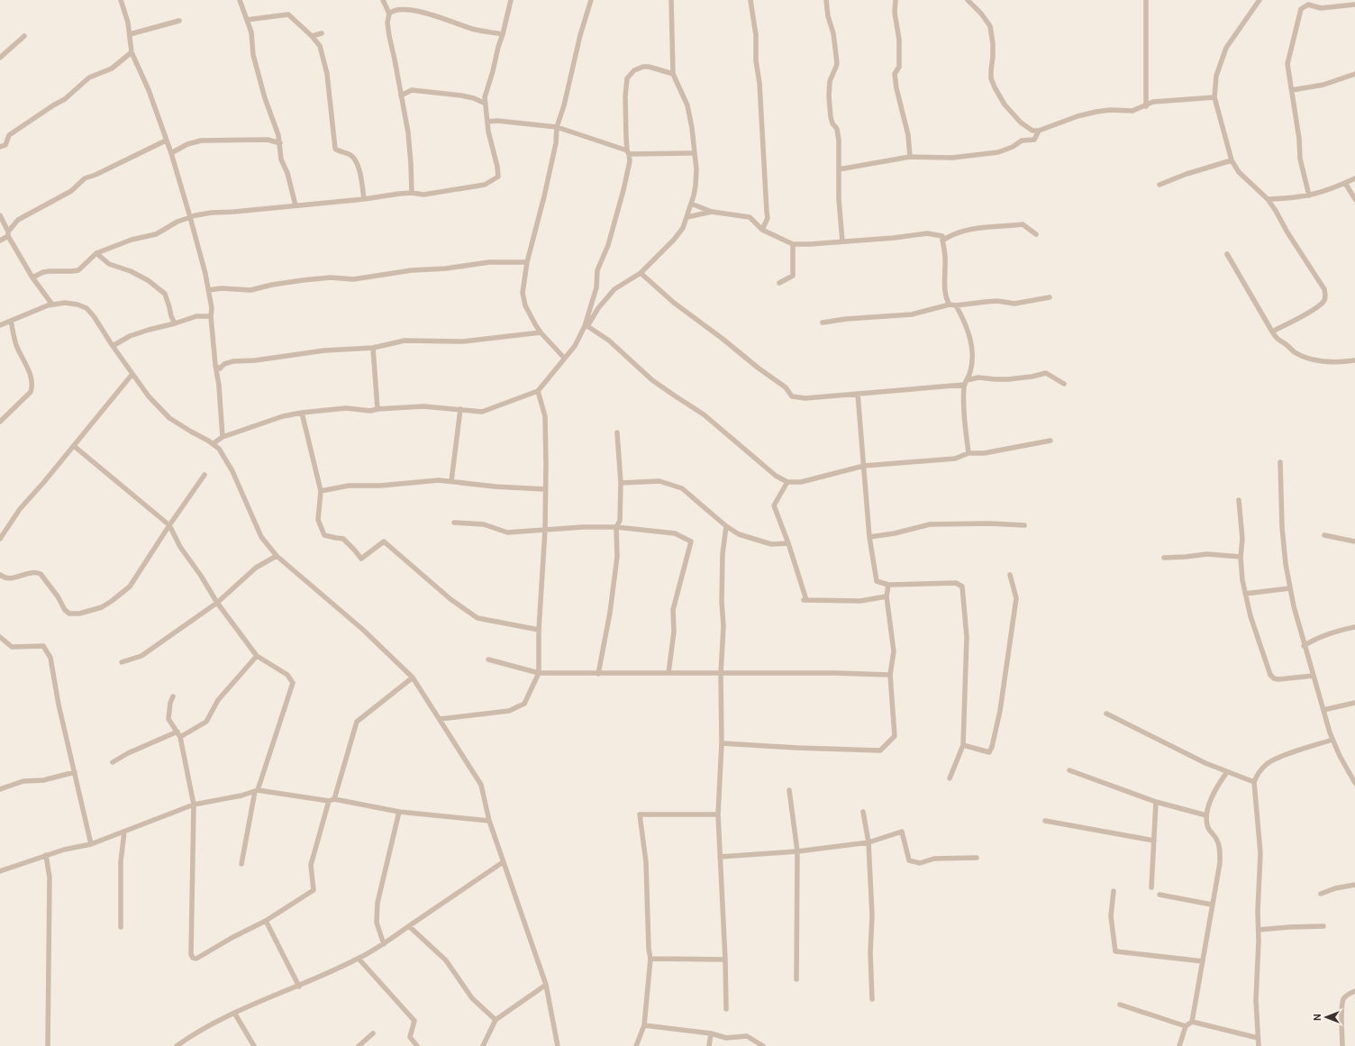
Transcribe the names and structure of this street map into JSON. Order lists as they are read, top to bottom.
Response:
{
  "north": "left"
}
